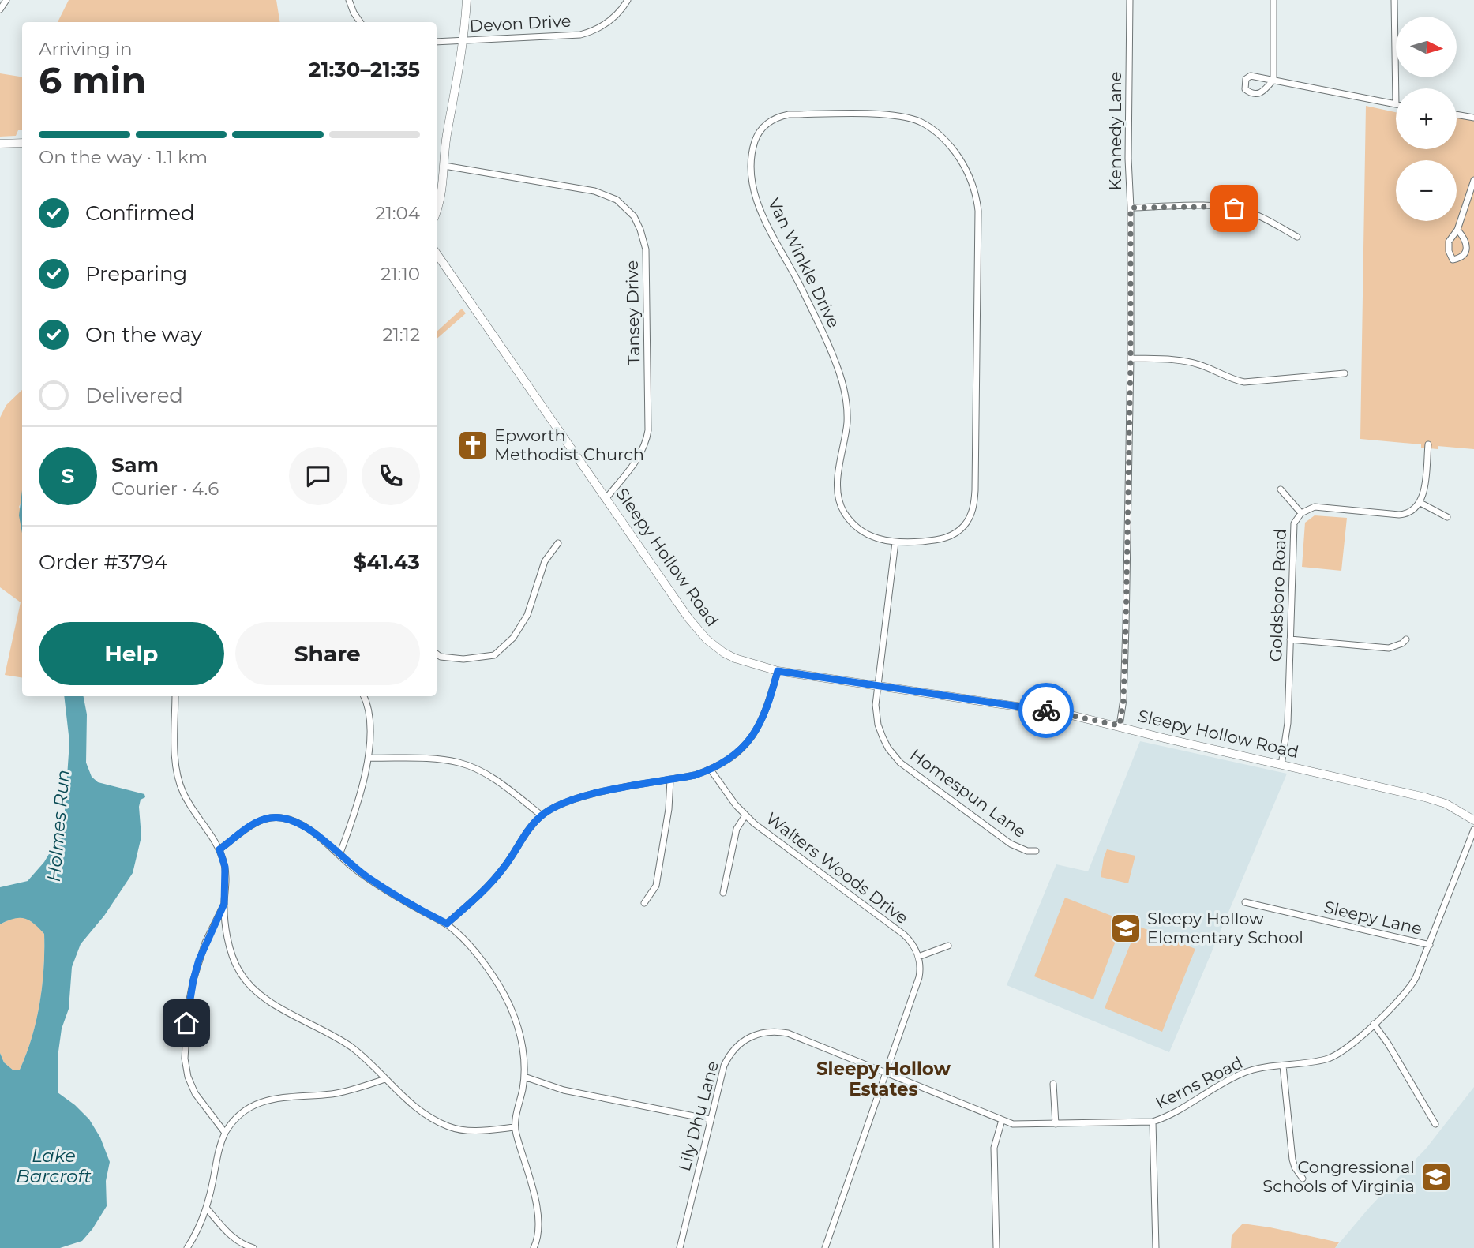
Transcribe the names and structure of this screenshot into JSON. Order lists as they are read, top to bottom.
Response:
{
  "streets": {
    "main road": ["Sleepy Hollow Road"],
    "street": [
      "Devon Drive",
      "Kennedy Lane",
      "Van Winkle Drive",
      "Tansey Drive",
      "Goldsboro Road",
      "Homespun Lane",
      "Walters Woods Drive",
      "Sleepy Lane",
      "Kerns Road",
      "Lily Dhu Lane"
    ]
  },
  "crossings": [
    ["Kennedy Lane", "Sleepy Hollow Road"],
    ["Tansey Drive", "Sleepy Hollow Road"],
    ["Sleepy Hollow Road", "Goldsboro Road"],
    ["Sleepy Hollow Road", "Homespun Lane"],
    ["Sleepy Lane", "Kerns Road"],
    ["Kerns Road", "Lily Dhu Lane"]
  ],
  "districts": ["Sleepy Hollow Estates"],
  "water": ["Holmes Run", "Lake Barcroft"],
  "places": {
    "church": ["Epworth Methodist Church"],
    "school or university": ["Sleepy Hollow Elementary School", "Congressional Schools of Virginia"]
  },
  "north": "right",
  "page": {
    "map_buttons": ["+", "−"],
    "heading": ["6 min", "Arriving in", "21:30–21:35"],
    "panel": [
      "Sam",
      "Courier · 4.6",
      "Order #3794",
      "$41.43"
    ],
    "bar": "On the way · 1.1 km",
    "list": [
      ["Confirmed", "21:04"],
      ["Preparing", "21:10"],
      ["On the way", "21:12"],
      "Delivered"
    ],
    "round": "S",
    "buttons": ["Help", "Share"]
  }
}
